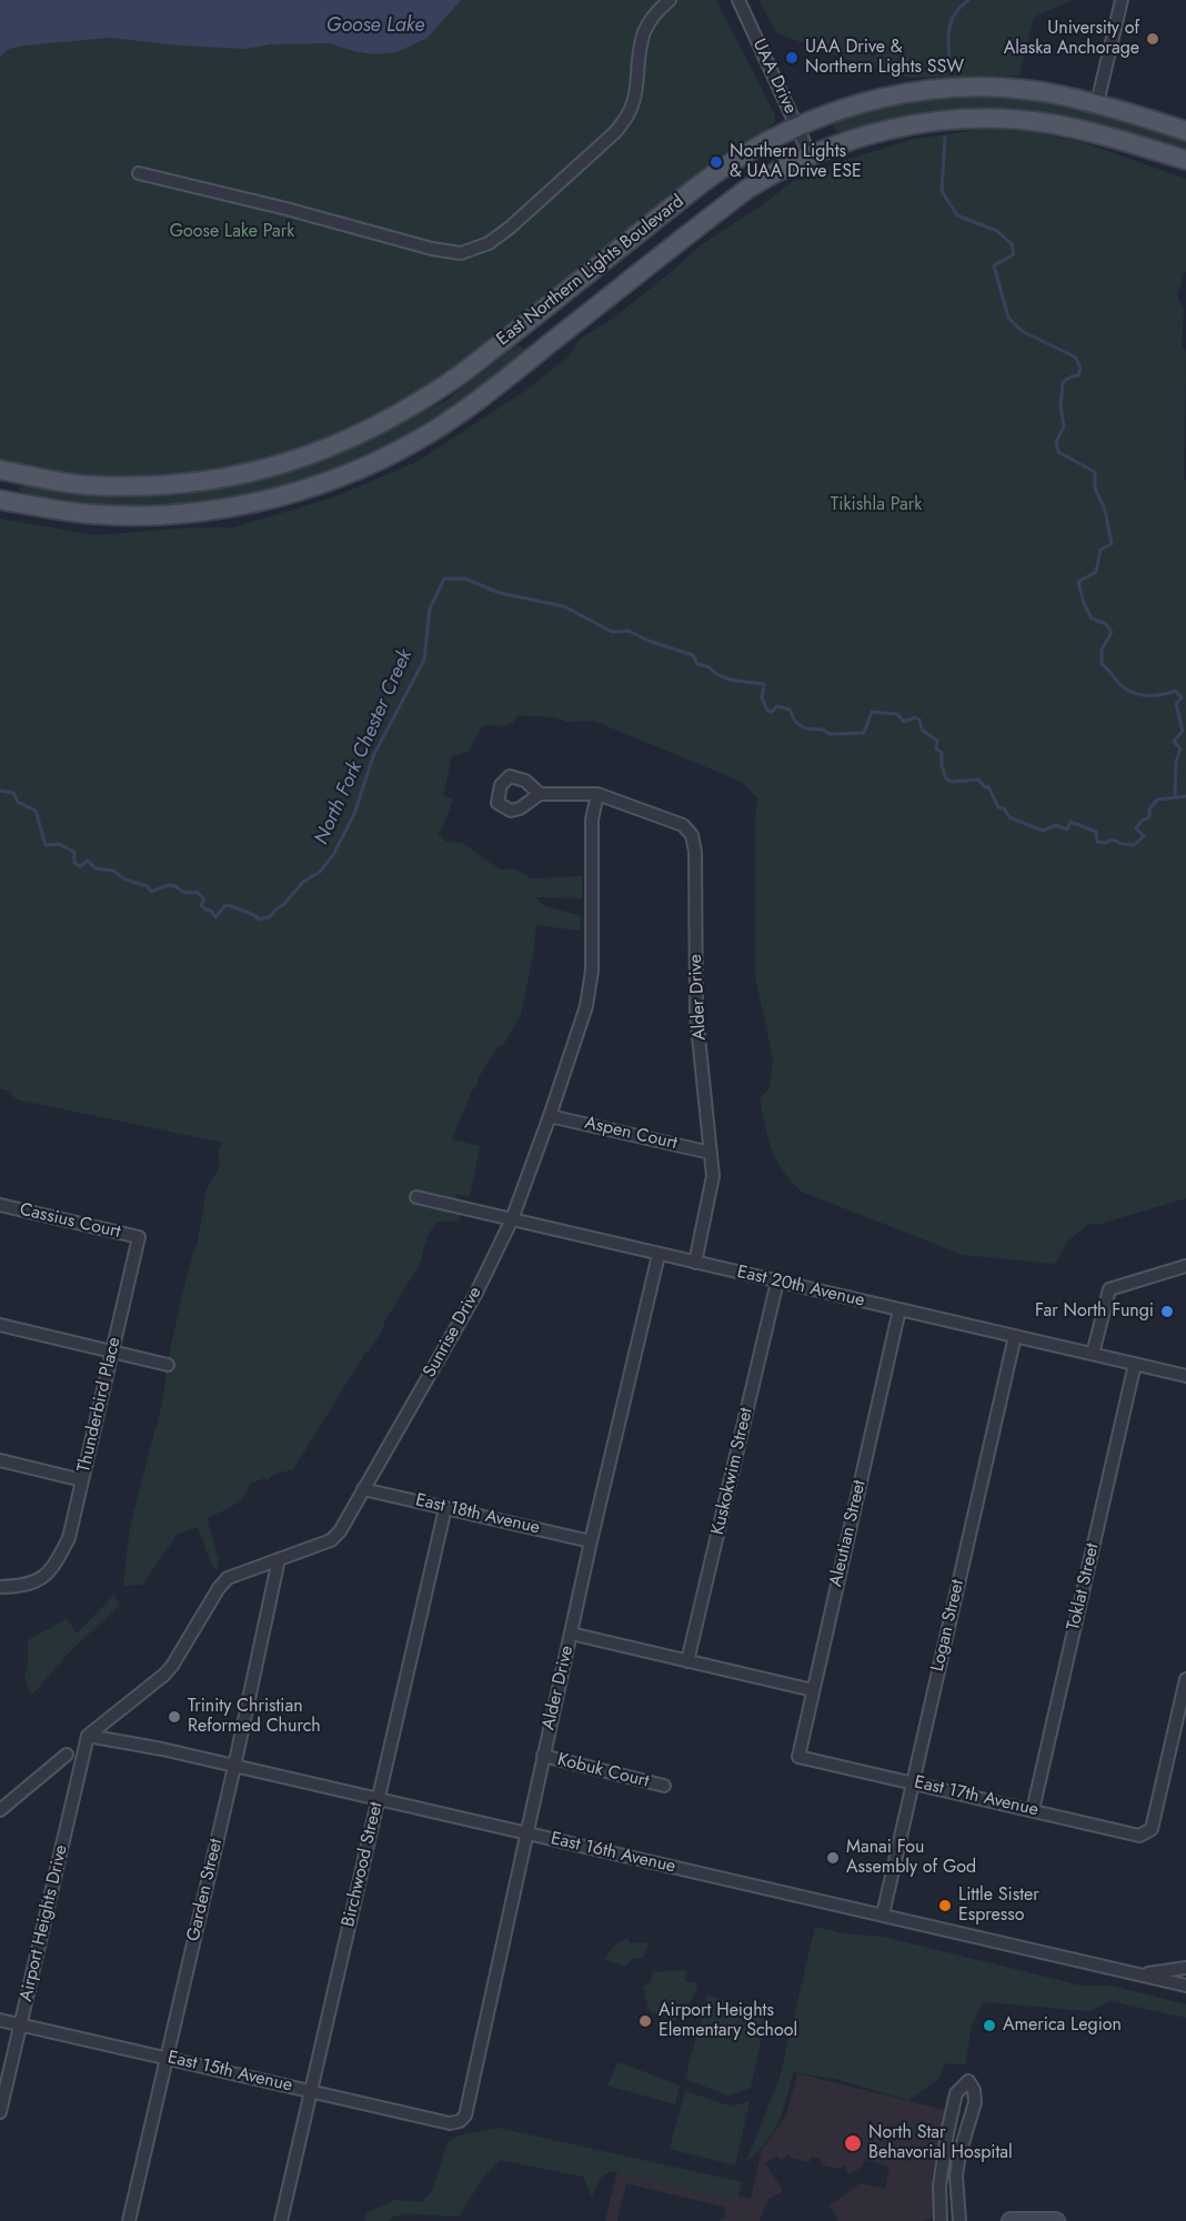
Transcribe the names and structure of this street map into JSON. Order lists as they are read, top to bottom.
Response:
{
  "streets": {
    "main road": ["East Northern Lights Boulevard"],
    "street": [
      "UAA Drive",
      "Alder Drive",
      "Aspen Court",
      "Cassius Court",
      "East 20th Avenue",
      "Sunrise Drive",
      "Thunderbird Place",
      "Kuskokwim Street",
      "East 18th Avenue",
      "Aleutian Street",
      "Toklat Street",
      "Logan Street",
      "Kobuk Court",
      "East 17th Avenue",
      "East 16th Avenue",
      "Birchwood Street",
      "Garden Street",
      "Airport Heights Drive",
      "East 15th Avenue"
    ]
  },
  "crossings": [
    ["UAA Drive", "East Northern Lights Boulevard"],
    ["Alder Drive", "Aspen Court"],
    ["Alder Drive", "East 20th Avenue"],
    ["Alder Drive", "Sunrise Drive"],
    ["Alder Drive", "East 18th Avenue"],
    ["Alder Drive", "Kobuk Court"],
    ["Alder Drive", "East 16th Avenue"],
    ["Alder Drive", "East 15th Avenue"],
    ["Aspen Court", "Sunrise Drive"],
    ["Cassius Court", "Thunderbird Place"],
    ["East 20th Avenue", "Sunrise Drive"],
    ["East 20th Avenue", "Kuskokwim Street"],
    ["East 20th Avenue", "Aleutian Street"],
    ["East 20th Avenue", "Toklat Street"],
    ["East 20th Avenue", "Logan Street"],
    ["Sunrise Drive", "East 18th Avenue"],
    ["Sunrise Drive", "East 16th Avenue"],
    ["Sunrise Drive", "Garden Street"],
    ["Sunrise Drive", "Airport Heights Drive"],
    ["East 18th Avenue", "Birchwood Street"],
    ["Aleutian Street", "East 17th Avenue"],
    ["Toklat Street", "East 17th Avenue"],
    ["Logan Street", "East 17th Avenue"],
    ["Logan Street", "East 16th Avenue"],
    ["East 16th Avenue", "Birchwood Street"],
    ["East 16th Avenue", "Garden Street"],
    ["East 16th Avenue", "Airport Heights Drive"],
    ["Birchwood Street", "East 15th Avenue"],
    ["Garden Street", "East 15th Avenue"],
    ["Airport Heights Drive", "East 15th Avenue"]
  ],
  "water": ["Goose Lake", "North Fork Chester Creek"],
  "parks": ["Goose Lake Park", "Tikishla Park"],
  "places": [
    "University of Alaska Anchorage",
    "UAA Drive & Northern Lights SSW",
    "Northern Lights & UAA Drive ESE",
    "Far North Fungi",
    "Trinity Christian Reformed Church",
    "Manai Fou Assembly of God",
    "Little Sister Espresso",
    "Airport Heights Elementary School",
    "America Legion",
    "North Star Behavorial Hospital"
  ]
}
